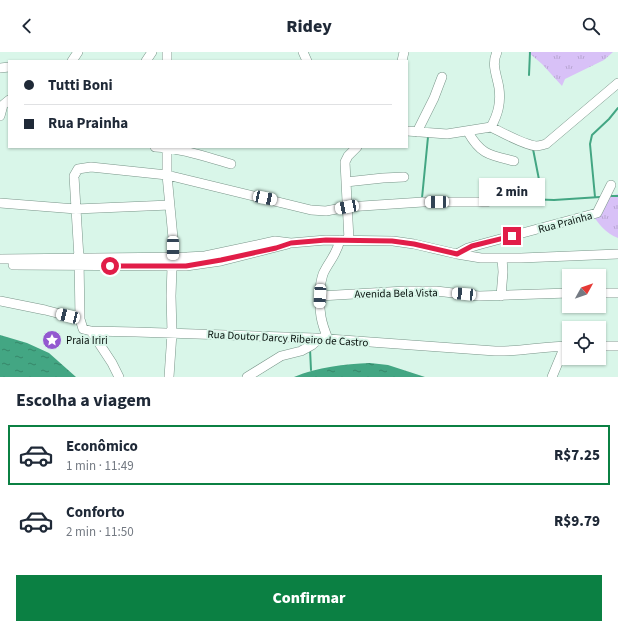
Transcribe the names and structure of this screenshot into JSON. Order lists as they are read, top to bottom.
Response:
{
  "streets": {
    "street": ["Rua Prainha", "Avenida Bela Vista", "Rua Doutor Darcy Ribeiro de Castro"]
  },
  "places": {
    "place": ["Praia Iriri"]
  },
  "north": "top right",
  "page": {
    "header": "Ridey",
    "banner": ["Tutti Boni", "Rua Prainha"],
    "bubble": "2 min",
    "heading": "Escolha a viagem",
    "list": [
      {
        "name": "Econômico",
        "note": "1 min · 11:49",
        "value": "R$7.25"
      },
      {
        "name": "Conforto",
        "note": "2 min · 11:50",
        "value": "R$9.79"
      }
    ],
    "buttons": "Confirmar"
  }
}
